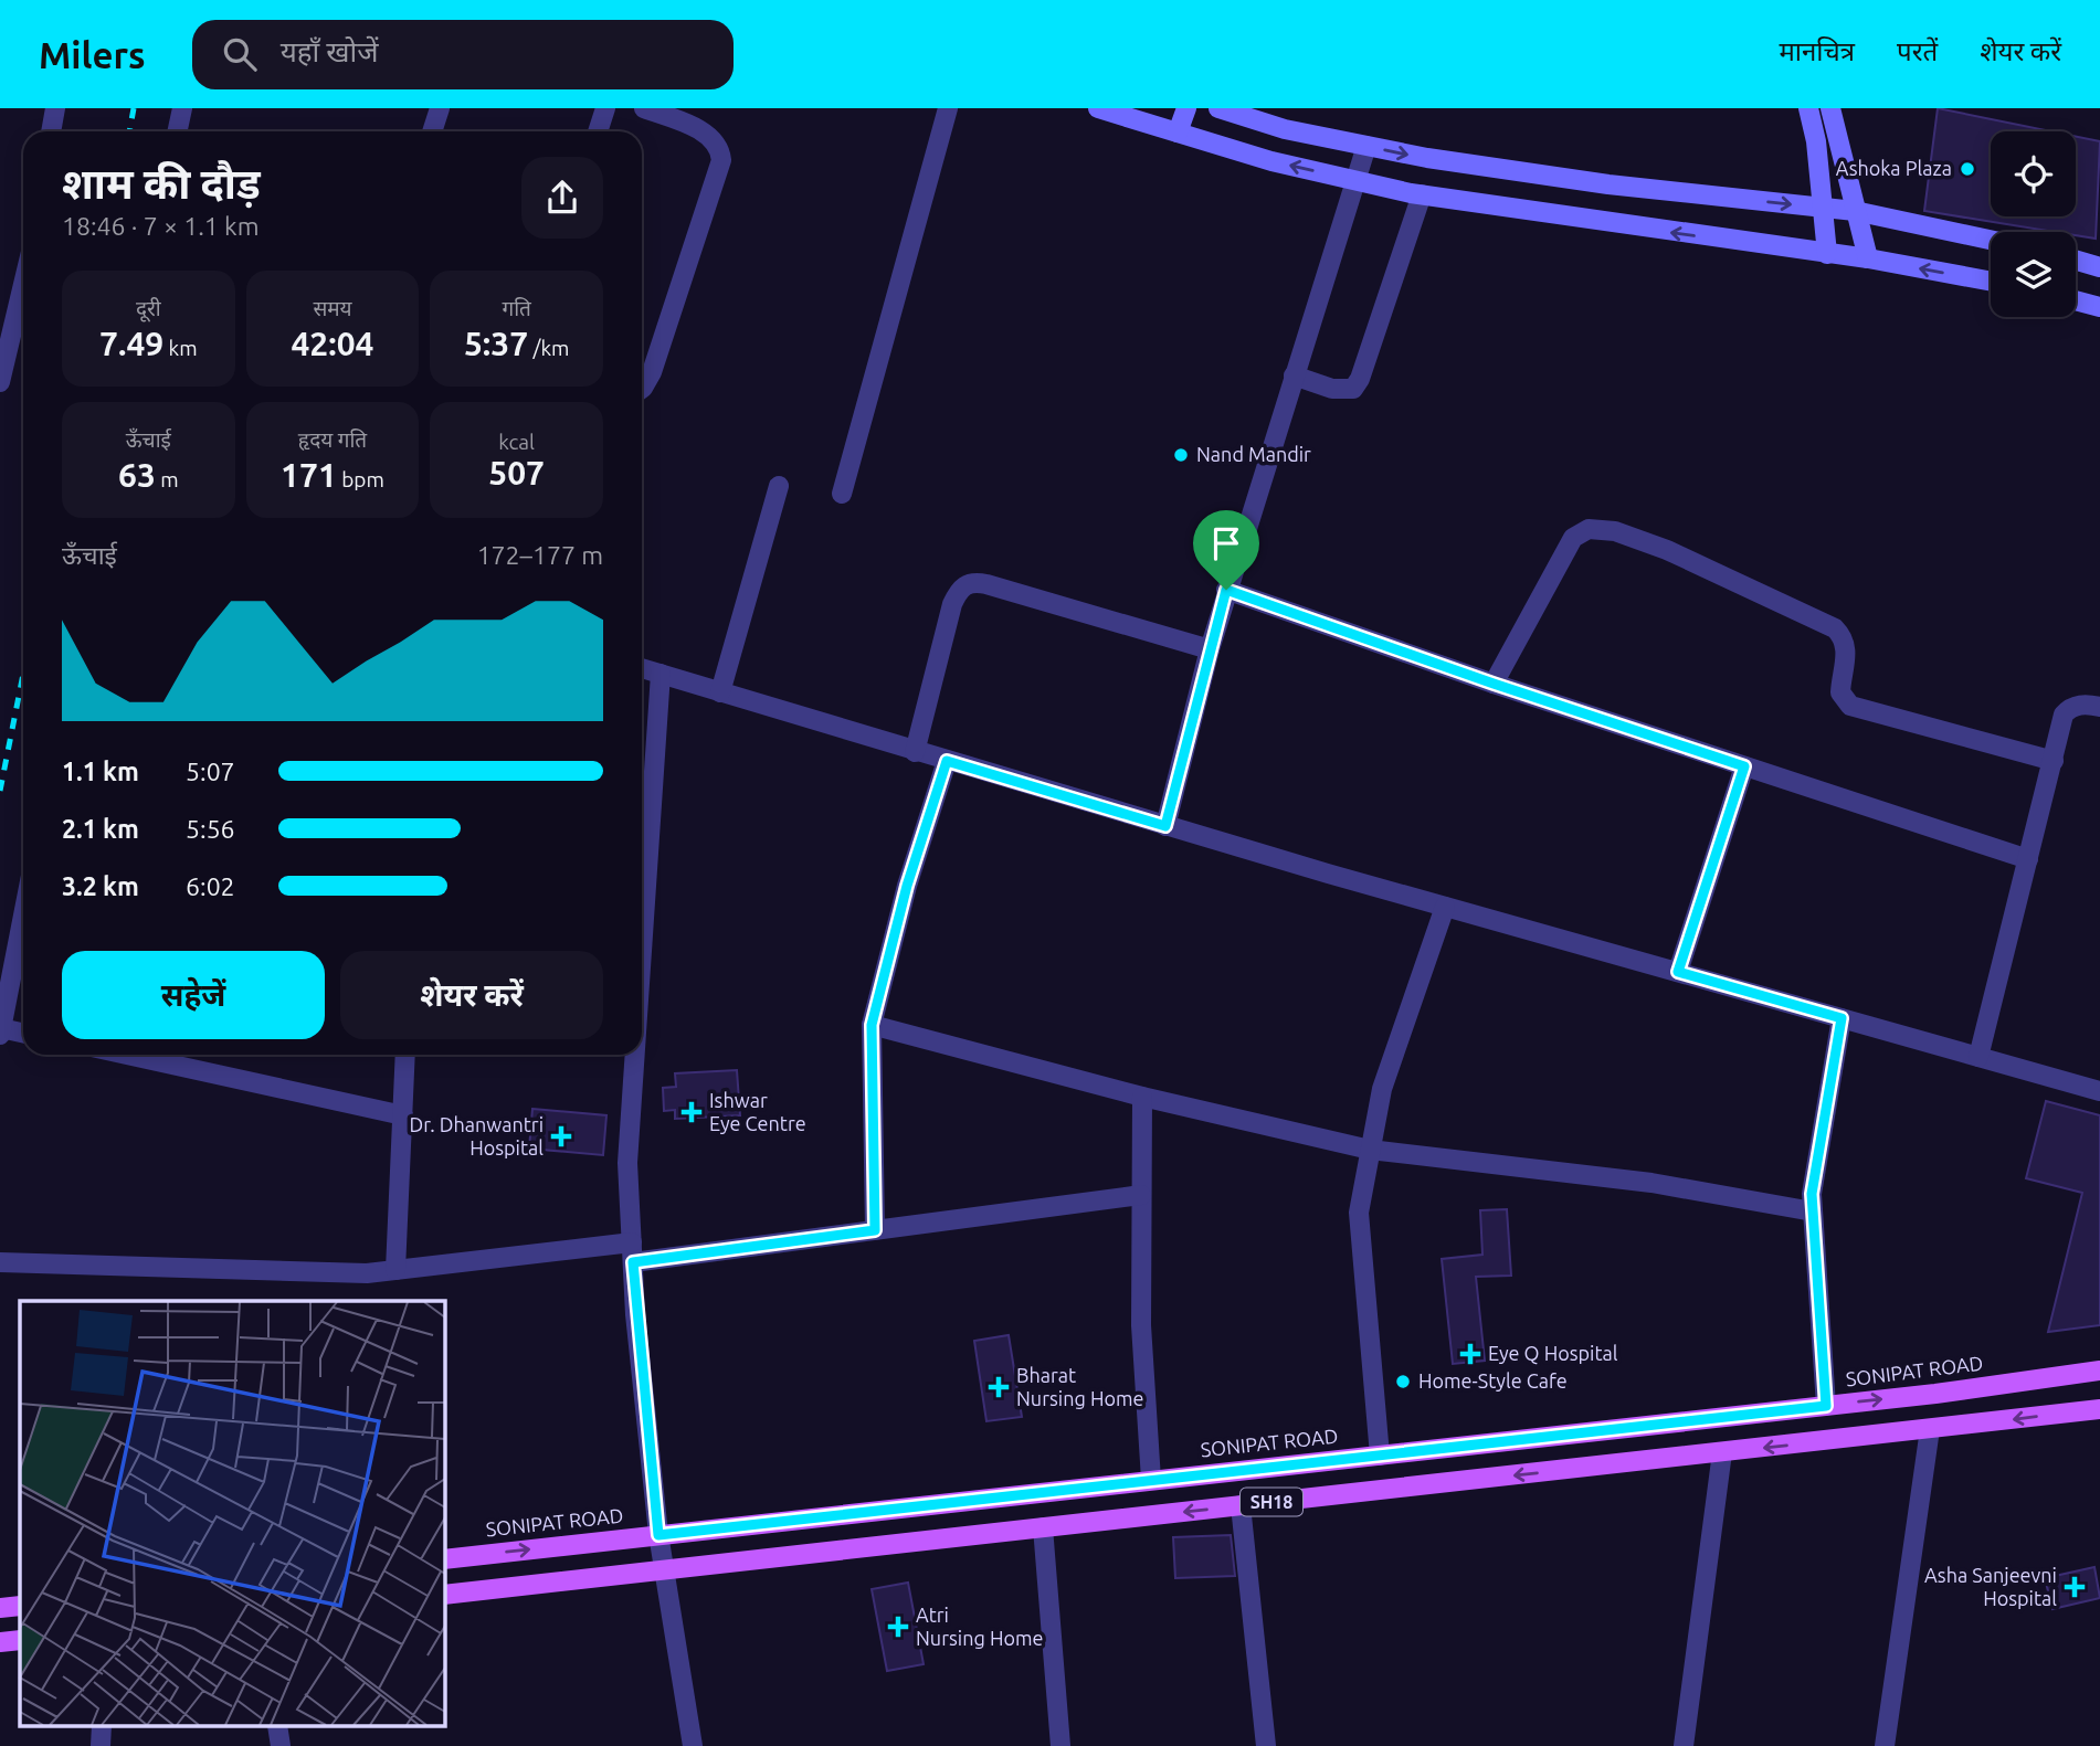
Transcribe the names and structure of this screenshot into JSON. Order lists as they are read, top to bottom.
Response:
{
  "streets": {
    "main road": ["SONIPAT ROAD", "SH18"]
  },
  "places": {
    "other": ["Ashoka Plaza", "Nand Mandir", "Home-Style Cafe"],
    "health": [
      "Ishwar Eye Centre",
      "Dr. Dhanwantri Hospital",
      "Eye Q Hospital",
      "Bharat Nursing Home",
      "Asha Sanjeevni Hospital",
      "Atri Nursing Home"
    ]
  },
  "page": {
    "header": "Milers",
    "search": "यहाँ खोजें",
    "nav": ["मानचित्र", "परतें", "शेयर करें"],
    "heading": ["शाम की दौड़", "18:46 · 7 × 1.1 km"],
    "stats": [
      ["दूरी", "7.49 km"],
      ["समय", "42:04"],
      ["गति", "5:37 /km"],
      ["ऊँचाई", "63 m"],
      ["हृदय गति", "171 bpm"],
      ["kcal", "507"]
    ],
    "chart": ["ऊँचाई", "172–177 m"],
    "list": [
      {
        "name": "1.1 km",
        "note": "5:07"
      },
      {
        "name": "2.1 km",
        "note": "5:56"
      },
      {
        "name": "3.2 km",
        "note": "6:02"
      }
    ],
    "buttons": ["सहेजें", "शेयर करें"]
  }
}
